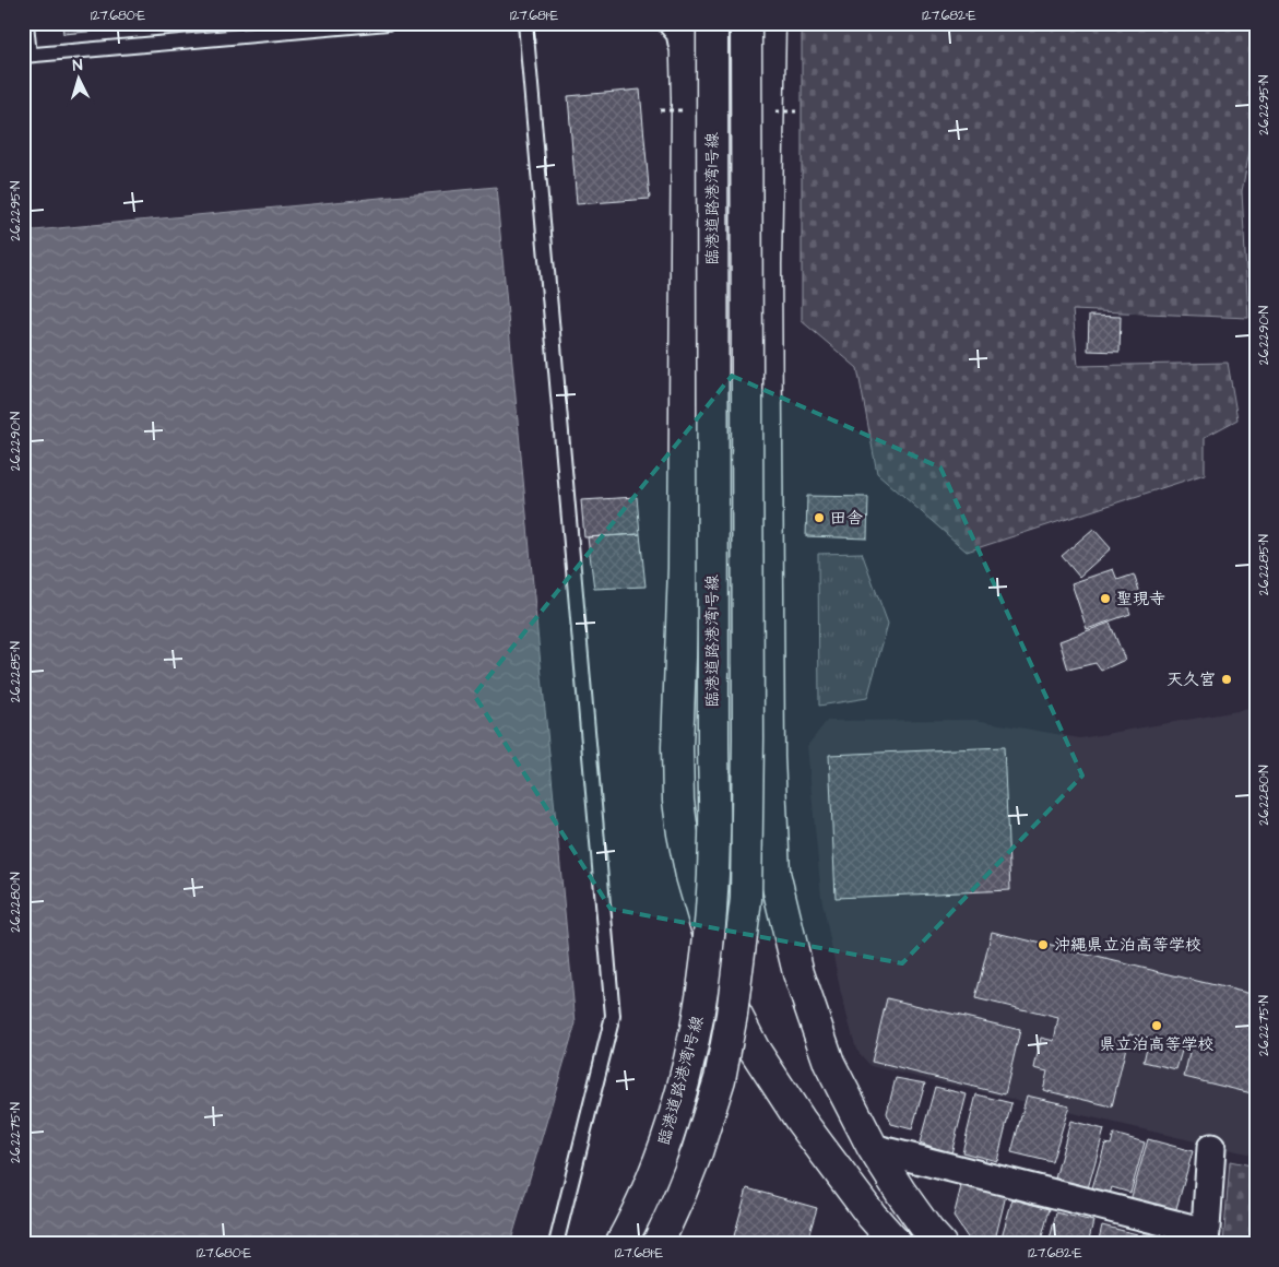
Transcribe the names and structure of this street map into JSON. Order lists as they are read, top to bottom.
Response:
{
  "streets": {
    "street": ["臨港道路港湾1号線"]
  },
  "places": [
    "田舎",
    "聖現寺",
    "天久宮",
    "沖縄県立泊高等学校",
    "県立泊高等学校"
  ],
  "north": "top",
  "coordinates": [
    "127.680°E",
    "127.681°E",
    "127.682°E",
    "26.2295°N",
    "26.2290°N",
    "26.2285°N",
    "26.2280°N",
    "26.2275°N"
  ]
}
